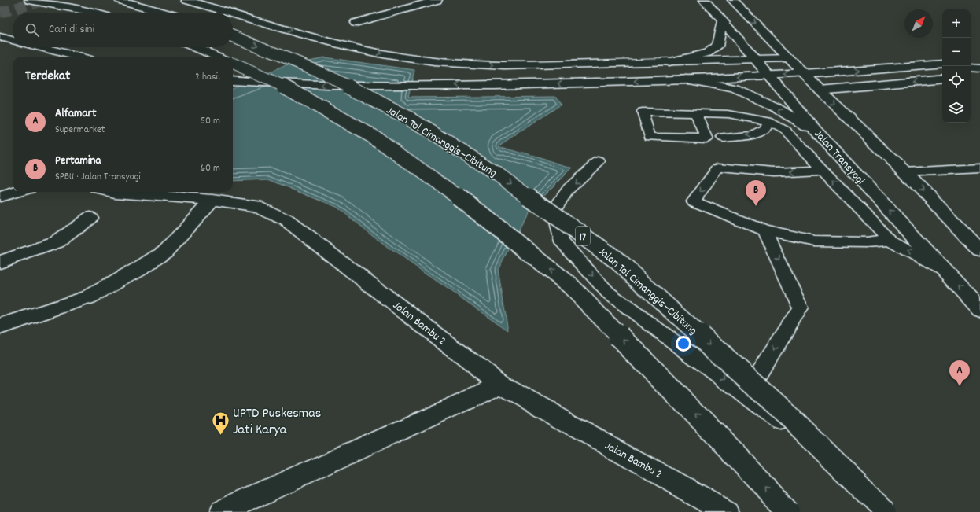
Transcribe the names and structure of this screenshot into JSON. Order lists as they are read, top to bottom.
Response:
{
  "streets": {
    "main road": [
      "Jalan Tol Cimanggis–Cibitung",
      "Jalan Transyogi",
      "17",
      "Jalan Bambu 2"
    ]
  },
  "places": {
    "hospital": ["UPTD Puskesmas Jati Karya"]
  },
  "north": "top right",
  "page": {
    "map_buttons": ["+", "−"],
    "search": "Cari di sini",
    "heading": ["Terdekat", "2 hasil"],
    "list": [
      {
        "mark": "A",
        "name": "Alfamart",
        "note": "Supermarket",
        "value": "50 m"
      },
      {
        "mark": "B",
        "name": "Pertamina",
        "note": "SPBU · Jalan Transyogi",
        "value": "60 m"
      }
    ],
    "pins": ["B", "A"]
  }
}
